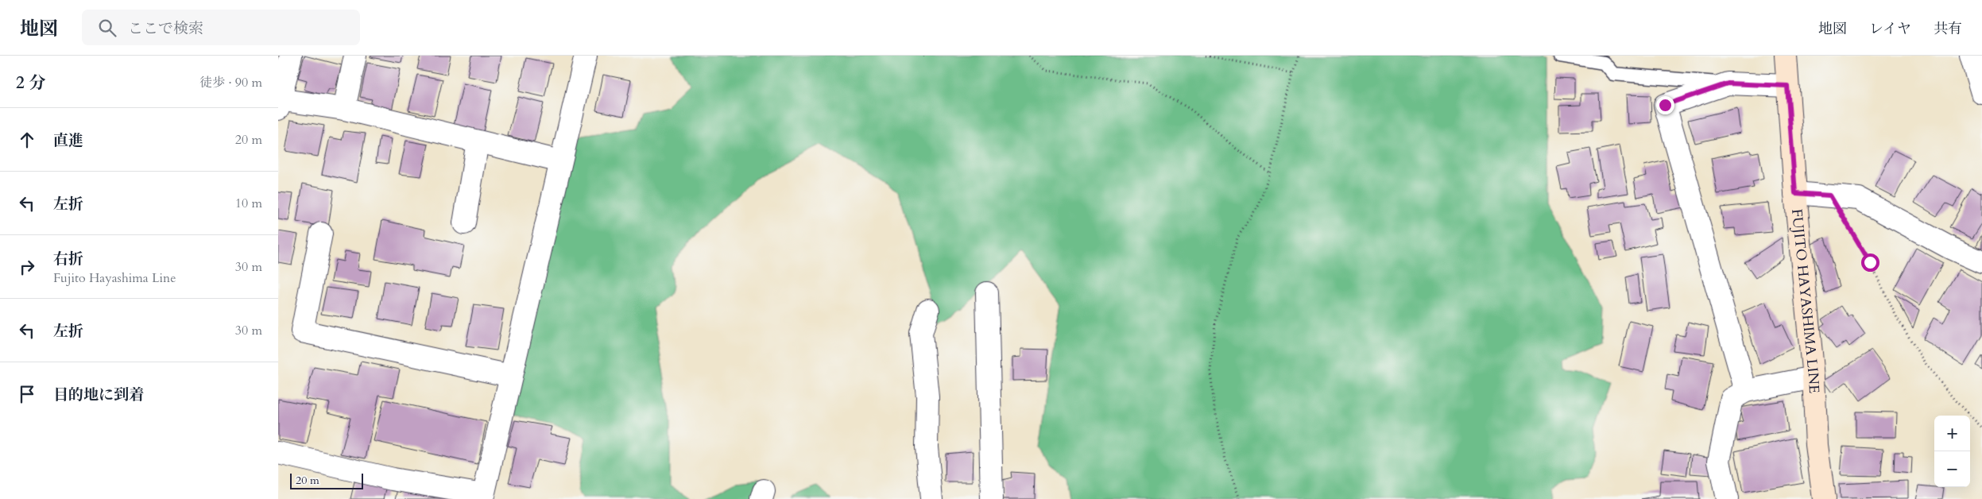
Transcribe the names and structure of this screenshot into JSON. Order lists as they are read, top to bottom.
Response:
{
  "streets": {
    "main road": ["FUJITO HAYASHIMA LINE"]
  },
  "scale_bar": "20 m",
  "page": {
    "header": "地図",
    "search": "ここで検索",
    "nav": ["地図", "レイヤ", "共有"],
    "heading": ["2 分", "徒歩 · 90 m"],
    "list": [
      ["直進", "20 m"],
      ["左折", "10 m"],
      ["右折", "Fujito Hayashima Line", "30 m"],
      ["左折", "30 m"],
      "目的地に到着"
    ],
    "map_buttons": ["+", "−"],
    "scale": "20 m"
  }
}
